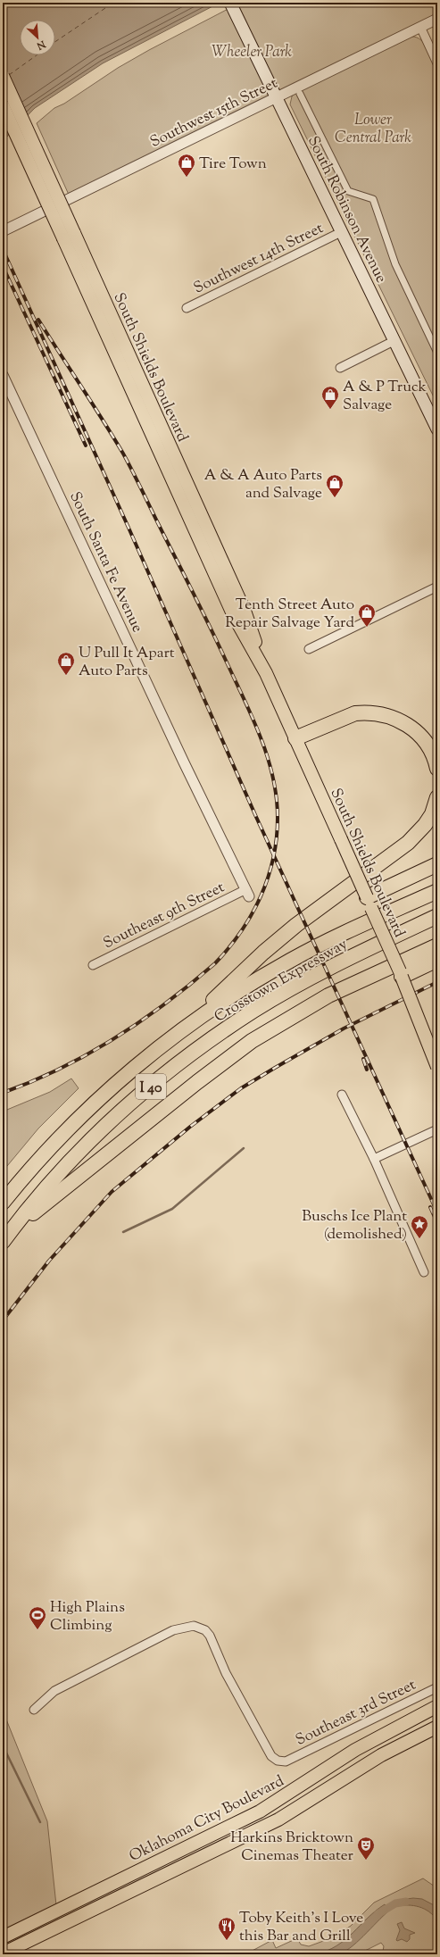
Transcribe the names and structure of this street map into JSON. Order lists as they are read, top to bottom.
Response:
{
  "streets": {
    "highway": ["Crosstown Expressway", "I 40"],
    "main road": ["South Robinson Avenue", "South Shields Boulevard", "Oklahoma City Boulevard"],
    "street": [
      "Southwest 15th Street",
      "Southwest 14th Street",
      "South Santa Fe Avenue",
      "Southeast 9th Street",
      "Southeast 3rd Street"
    ]
  },
  "crossings": [
    ["Southwest 15th Street", "South Robinson Avenue"],
    ["South Robinson Avenue", "Southwest 14th Street"],
    ["South Santa Fe Avenue", "Southeast 9th Street"]
  ],
  "parks": ["Wheeler Park", "Lower Central Park"],
  "places": {
    "shop": [
      "Tire Town",
      "A & P Truck Salvage",
      "A & A Auto Parts and Salvage",
      "Tenth Street Auto Repair Salvage Yard",
      "U Pull It Apart Auto Parts"
    ],
    "place": ["Buschs Ice Plant (demolished)"],
    "sports": ["High Plains Climbing"],
    "theatre": ["Harkins Bricktown Cinemas Theater"],
    "restaurant": ["Toby Keith's I Love this Bar and Grill"]
  },
  "north": "bottom right"
}
